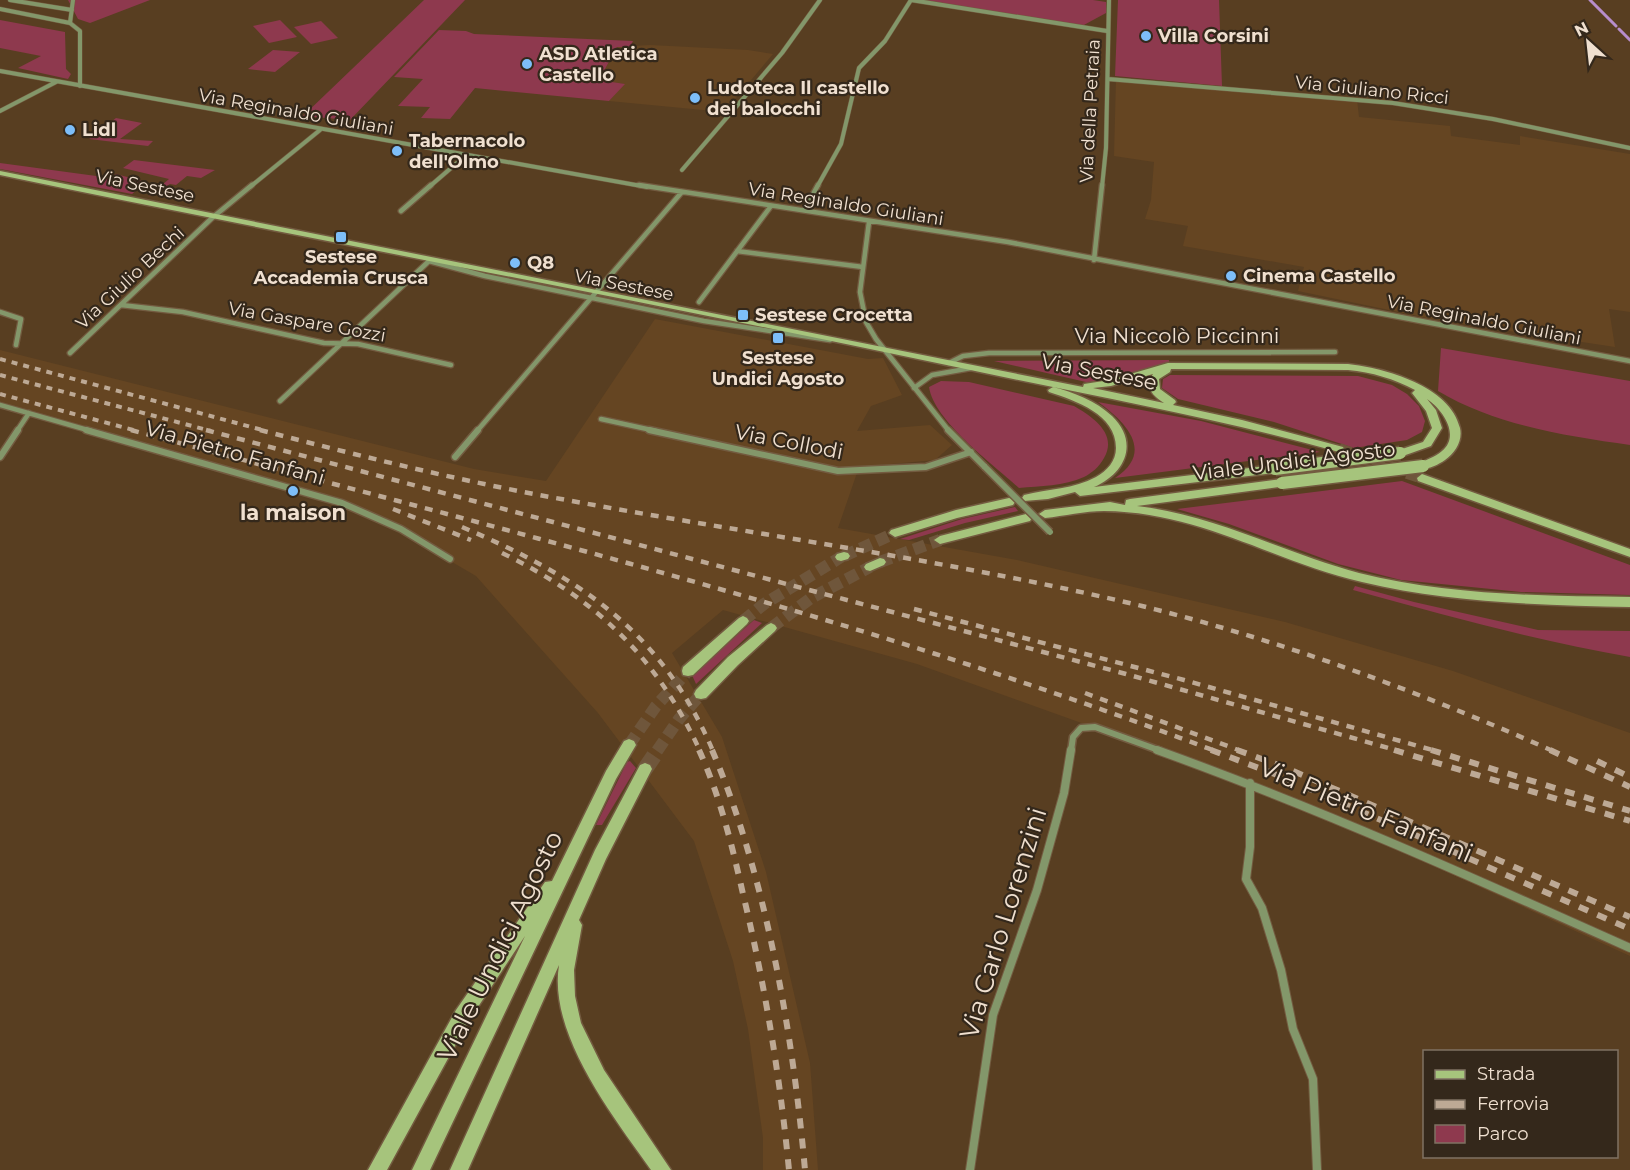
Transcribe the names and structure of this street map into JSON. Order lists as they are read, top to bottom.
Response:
{
  "streets": {
    "main road": ["Via Sestese", "Viale Undici Agosto"],
    "street": [
      "Via Giuliano Ricci",
      "Via della Petraia",
      "Via Reginaldo Giuliani",
      "Via Giulio Bechi",
      "Via Gaspare Gozzi",
      "Via Niccolò Piccinni",
      "Via Collodi",
      "Via Pietro Fanfani",
      "Via Carlo Lorenzini"
    ]
  },
  "crossings": [
    ["Via Giuliano Ricci", "Via della Petraia"],
    ["Via della Petraia", "Via Reginaldo Giuliani"],
    ["Via Reginaldo Giuliani", "Via Giulio Bechi"],
    ["Via Sestese", "Via Giulio Bechi"],
    ["Via Sestese", "Via Niccolò Piccinni"],
    ["Via Sestese", "Viale Undici Agosto"],
    ["Via Giulio Bechi", "Via Gaspare Gozzi"],
    ["Via Pietro Fanfani", "Via Carlo Lorenzini"]
  ],
  "places": {
    "other": [
      "Villa Corsini",
      "ASD Atletica Castello",
      "Ludoteca Il castello dei balocchi",
      "Lidl",
      "Tabernacolo dell'Olmo",
      "Q8",
      "Cinema Castello",
      "la maison"
    ],
    "transit": ["Sestese Accademia Crusca", "Sestese Crocetta", "Sestese Undici Agosto"]
  },
  "legend": ["Strada", "Ferrovia", "Parco"],
  "north": "top left"
}
